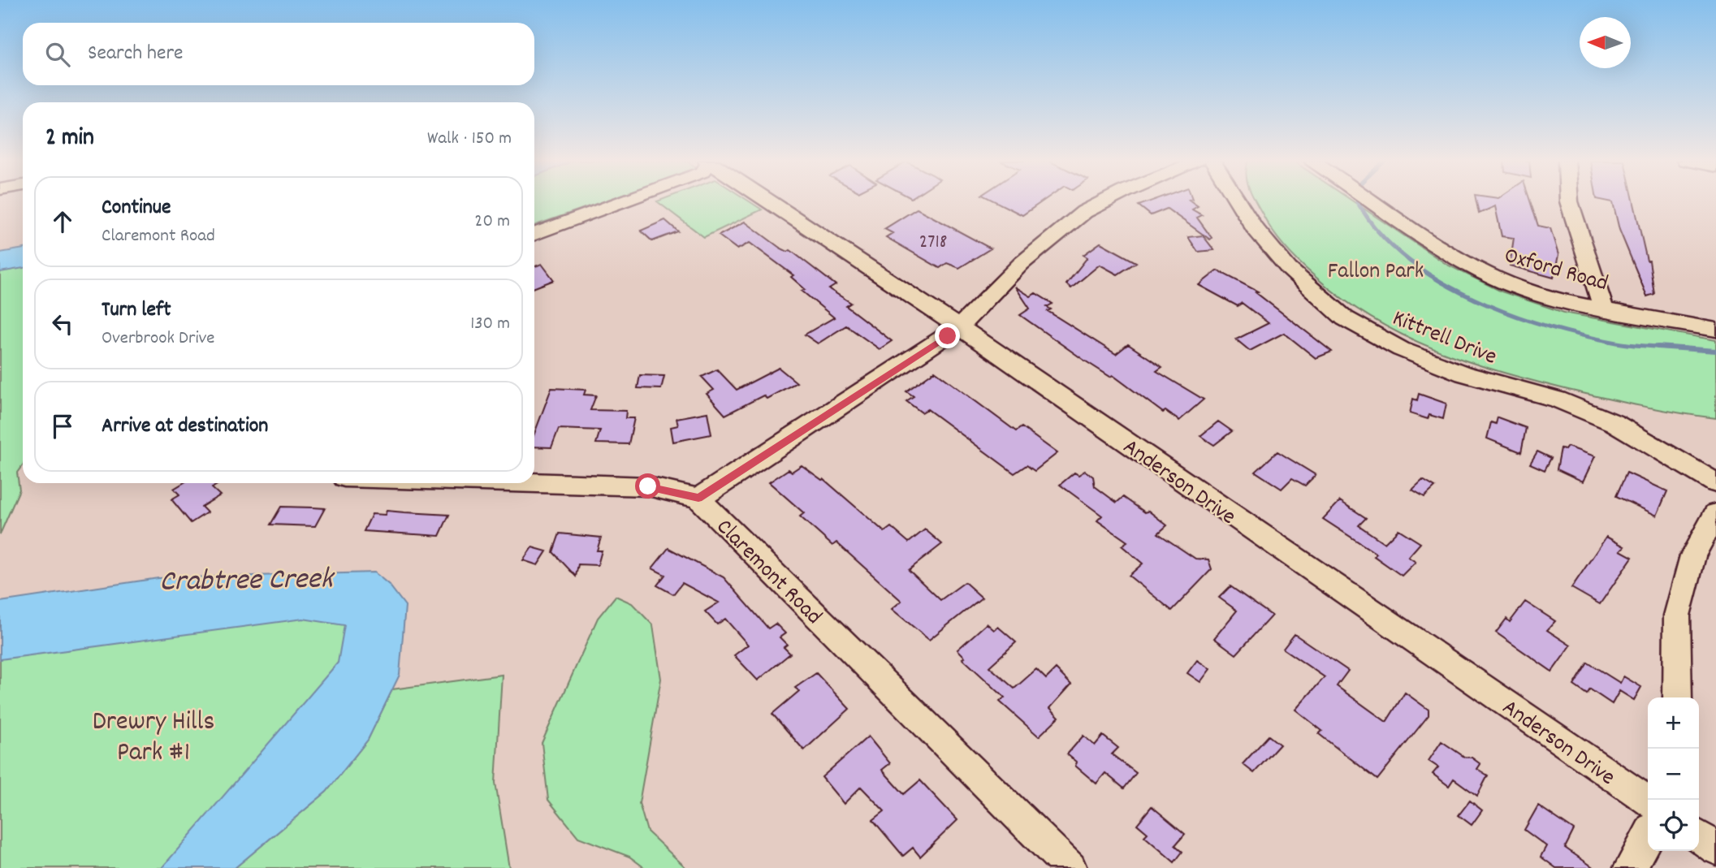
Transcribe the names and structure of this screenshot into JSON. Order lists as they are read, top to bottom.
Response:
{
  "streets": {
    "street": [
      "Oxford Road",
      "Kittrell Drive",
      "Anderson Drive",
      "Claremont Road"
    ]
  },
  "water": ["Crabtree Creek"],
  "parks": ["Fallon Park", "Drewry Hills Park #1"],
  "house_numbers": ["2718"],
  "north": "left",
  "page": {
    "search": "Search here",
    "heading": ["2 min", "Walk · 150 m"],
    "list": [
      ["Continue", "Claremont Road", "20 m"],
      ["Turn left", "Overbrook Drive", "130 m"],
      "Arrive at destination"
    ],
    "map_buttons": ["+", "−"]
  }
}
